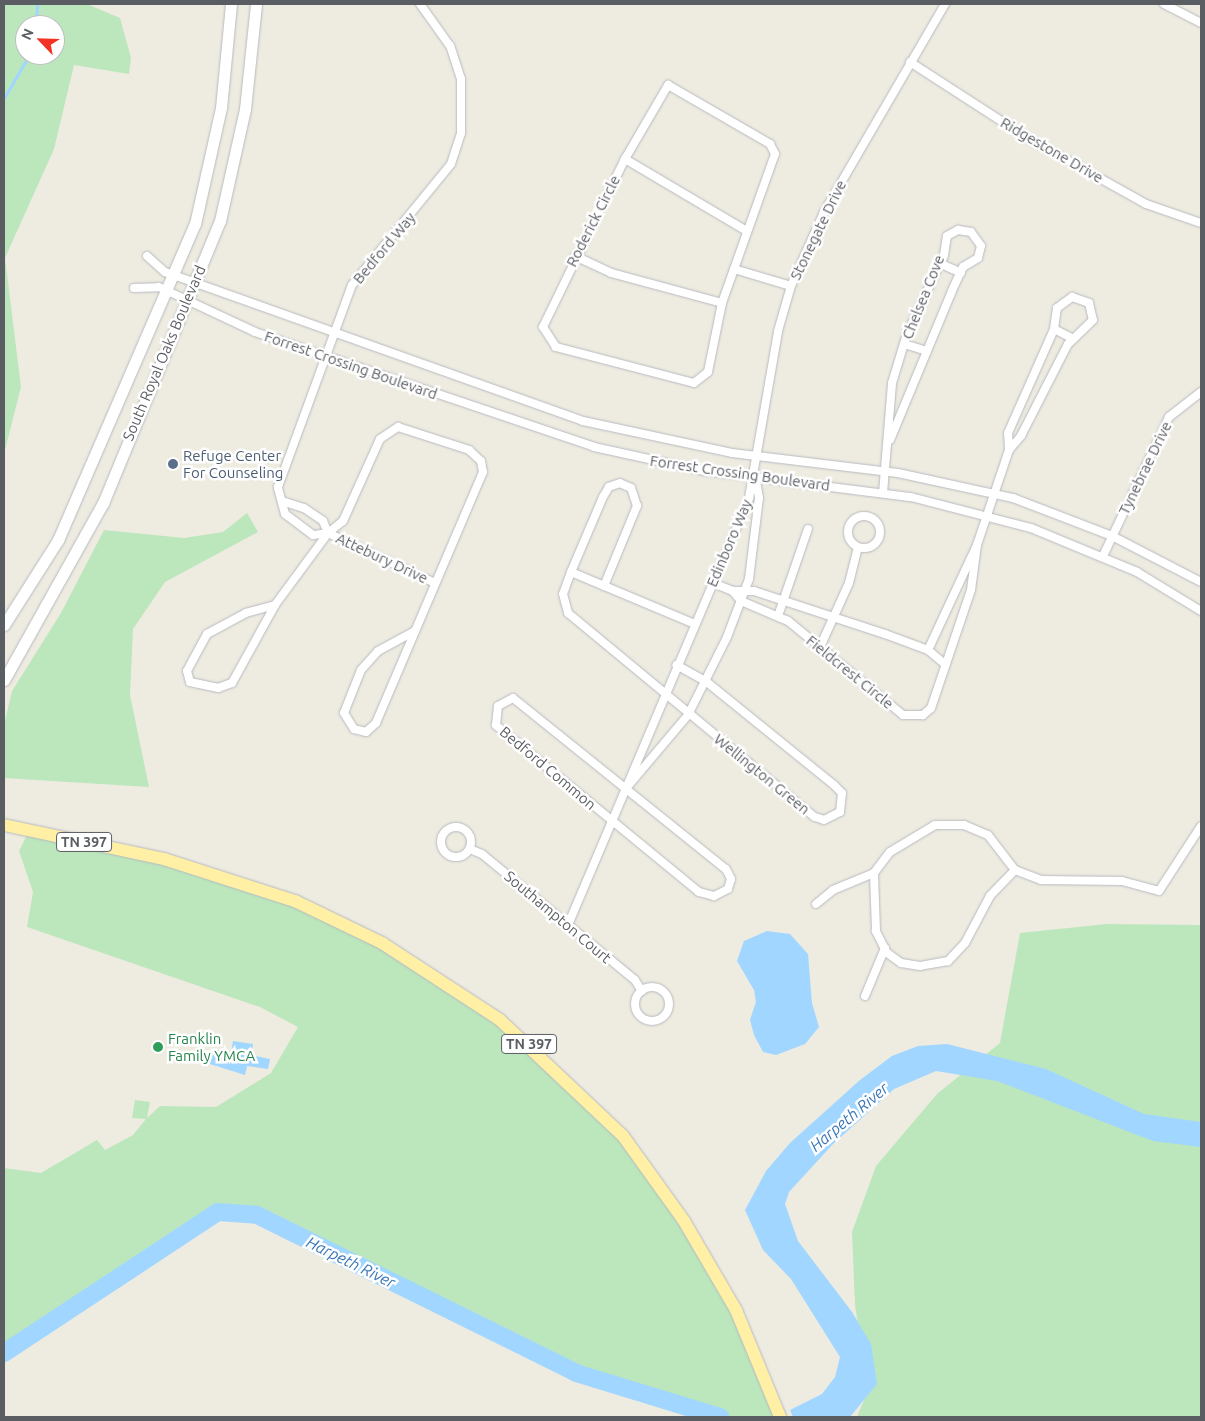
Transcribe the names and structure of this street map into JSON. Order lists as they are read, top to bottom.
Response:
{
  "streets": {
    "main road": ["South Royal Oaks Boulevard", "TN 397"],
    "street": [
      "Ridgestone Drive",
      "Roderick Circle",
      "Stonegate Drive",
      "Bedford Way",
      "Chelsea Cove",
      "Forrest Crossing Boulevard",
      "Tynebrae Drive",
      "Edinboro Way",
      "Attebury Drive",
      "Fieldcrest Circle",
      "Bedford Common",
      "Wellington Green",
      "Southampton Court"
    ]
  },
  "crossings": [
    ["Ridgestone Drive", "Stonegate Drive"],
    ["Stonegate Drive", "Forrest Crossing Boulevard"],
    ["Stonegate Drive", "Edinboro Way"],
    ["Bedford Way", "Forrest Crossing Boulevard"],
    ["Chelsea Cove", "Forrest Crossing Boulevard"],
    ["South Royal Oaks Boulevard", "Forrest Crossing Boulevard"],
    ["Forrest Crossing Boulevard", "Tynebrae Drive"],
    ["Forrest Crossing Boulevard", "Edinboro Way"],
    ["Forrest Crossing Boulevard", "Fieldcrest Circle"],
    ["Edinboro Way", "Fieldcrest Circle"],
    ["Edinboro Way", "Bedford Common"],
    ["Edinboro Way", "Wellington Green"],
    ["Edinboro Way", "Southampton Court"]
  ],
  "water": ["Harpeth River"],
  "places": ["Refuge Center For Counseling", "Franklin Family YMCA"],
  "north": "top left"
}
